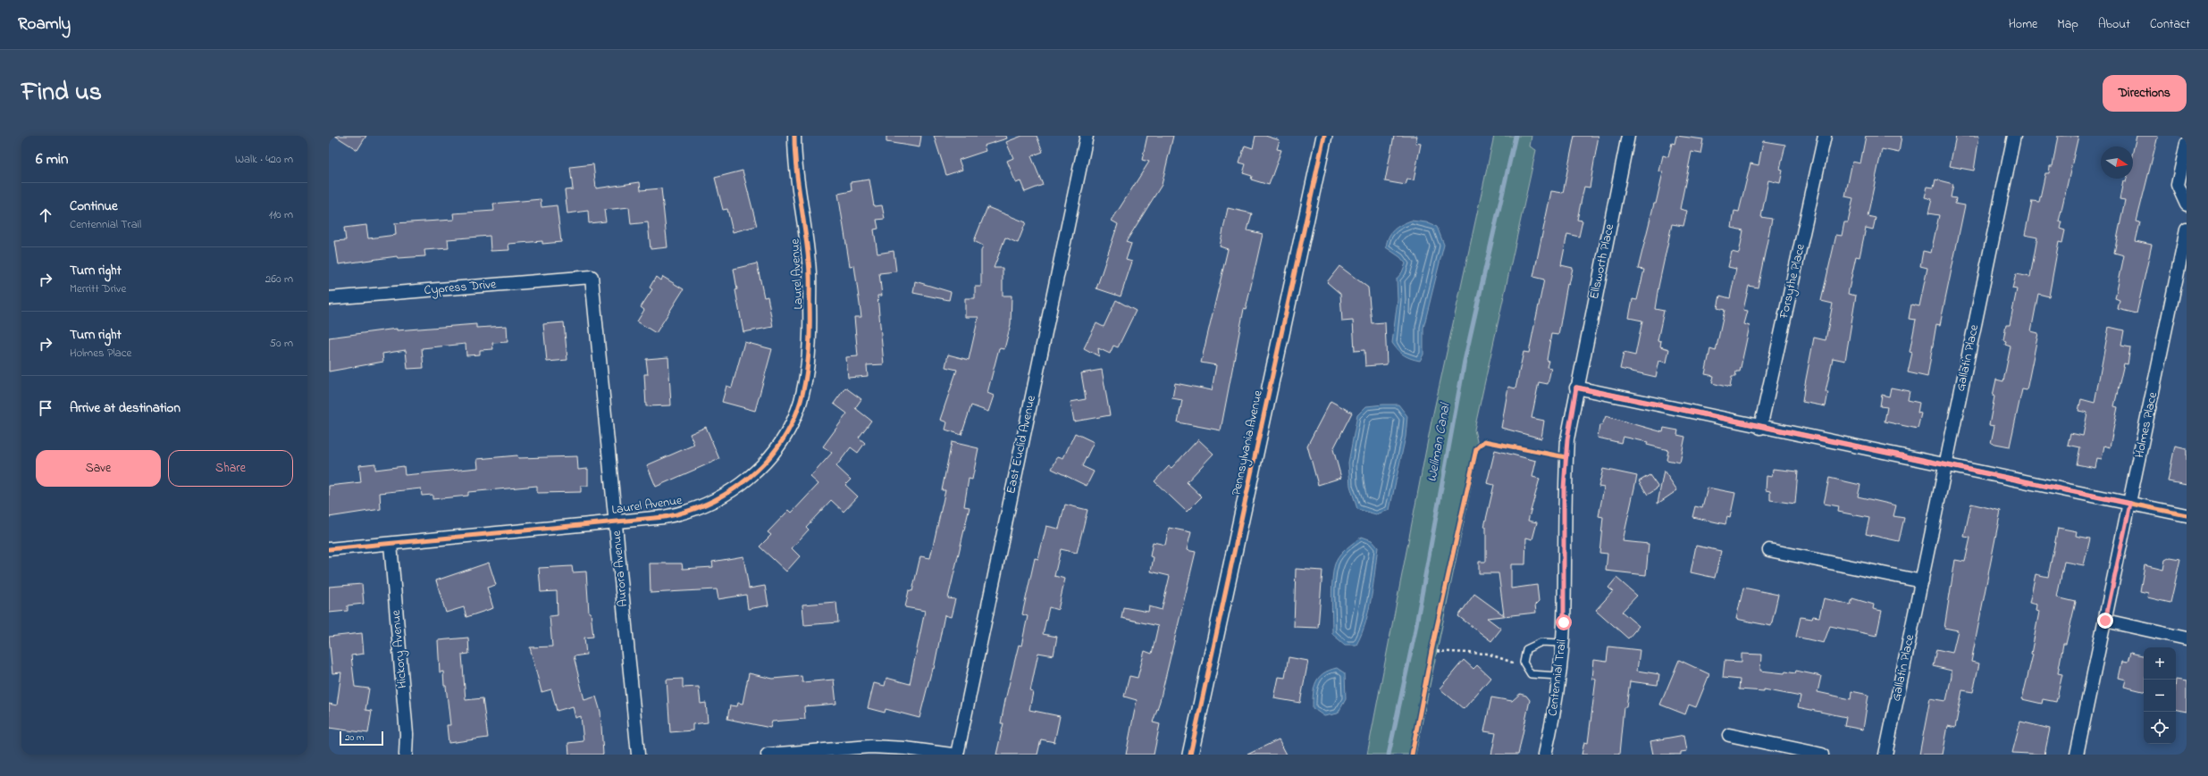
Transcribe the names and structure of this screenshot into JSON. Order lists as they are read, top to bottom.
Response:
{
  "streets": {
    "street": [
      "Ellsworth Place",
      "Laurel Avenue",
      "Forsythe Place",
      "Cypress Drive",
      "Gallatin Place",
      "Holmes Place",
      "Pennsylvania Avenue",
      "East Euclid Avenue",
      "Aurora Avenue",
      "Hickory Avenue",
      "Centennial Trail"
    ]
  },
  "crossings": [
    ["Ellsworth Place", "Centennial Trail"],
    ["Laurel Avenue", "Aurora Avenue"],
    ["Laurel Avenue", "Hickory Avenue"],
    ["Cypress Drive", "Aurora Avenue"]
  ],
  "water": ["Wellman Canal"],
  "scale_bar": "20 m",
  "north": "right",
  "page": {
    "header": "Roamly",
    "nav": [
      "Home",
      "Map",
      "About",
      "Contact"
    ],
    "title": "Find us",
    "buttons": [
      "Directions",
      ["Save", "Share"]
    ],
    "heading": ["6 min", "Walk · 420 m"],
    "list": [
      ["Continue", "Centennial Trail", "110 m"],
      ["Turn right", "Merritt Drive", "260 m"],
      ["Turn right", "Holmes Place", "50 m"],
      "Arrive at destination"
    ],
    "map_buttons": ["+", "−"],
    "scale": "20 m"
  }
}
